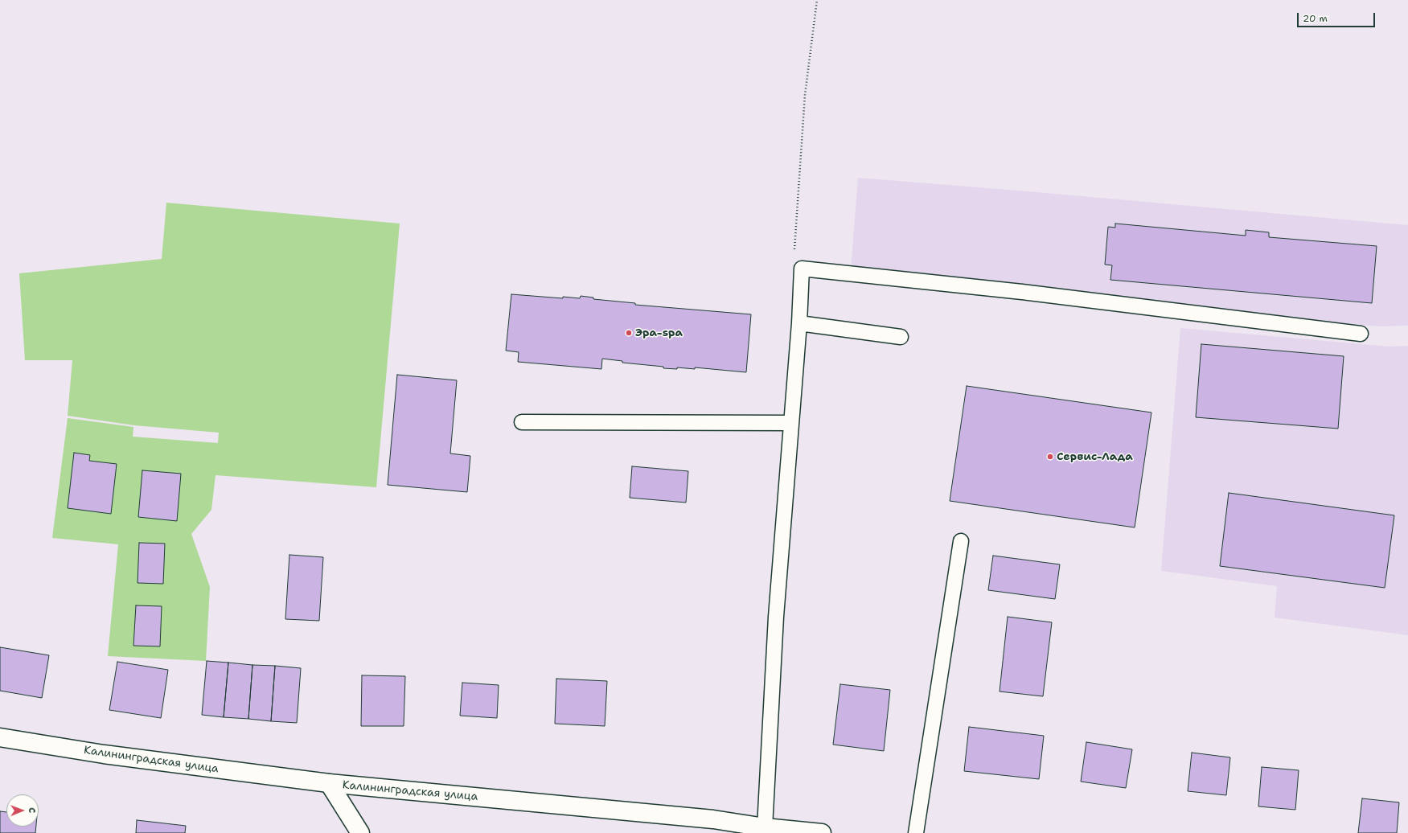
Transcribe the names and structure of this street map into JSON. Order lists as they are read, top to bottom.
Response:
{
  "streets": {
    "street": ["Калининградская улица"]
  },
  "places": ["Эра-spa", "Сервис-Лада"],
  "scale_bar": "20 m",
  "north": "right"
}
